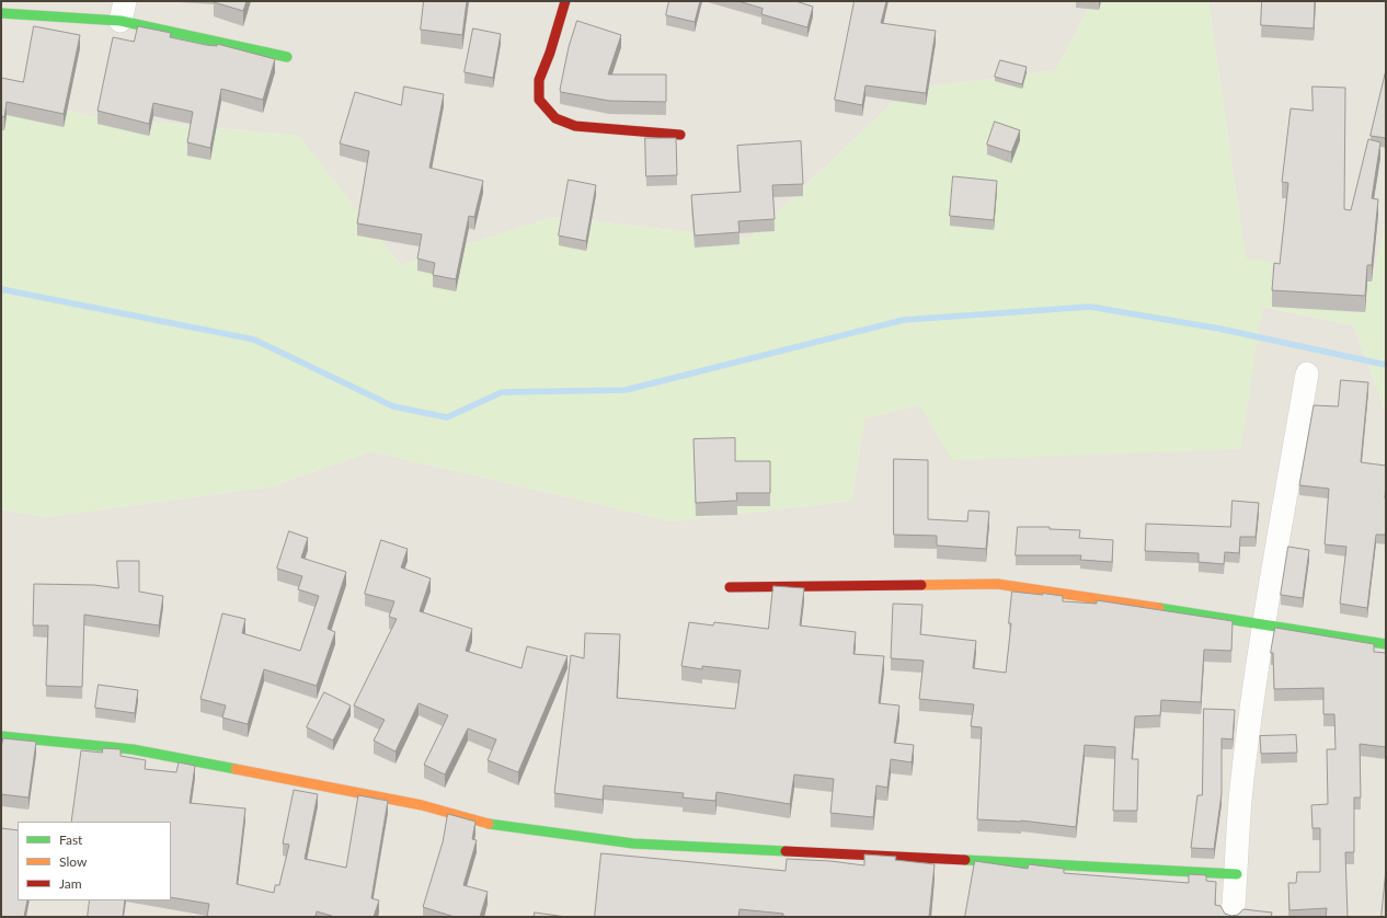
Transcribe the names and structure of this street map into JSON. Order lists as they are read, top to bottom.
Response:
{
  "legend": ["Fast", "Slow", "Jam"]
}
